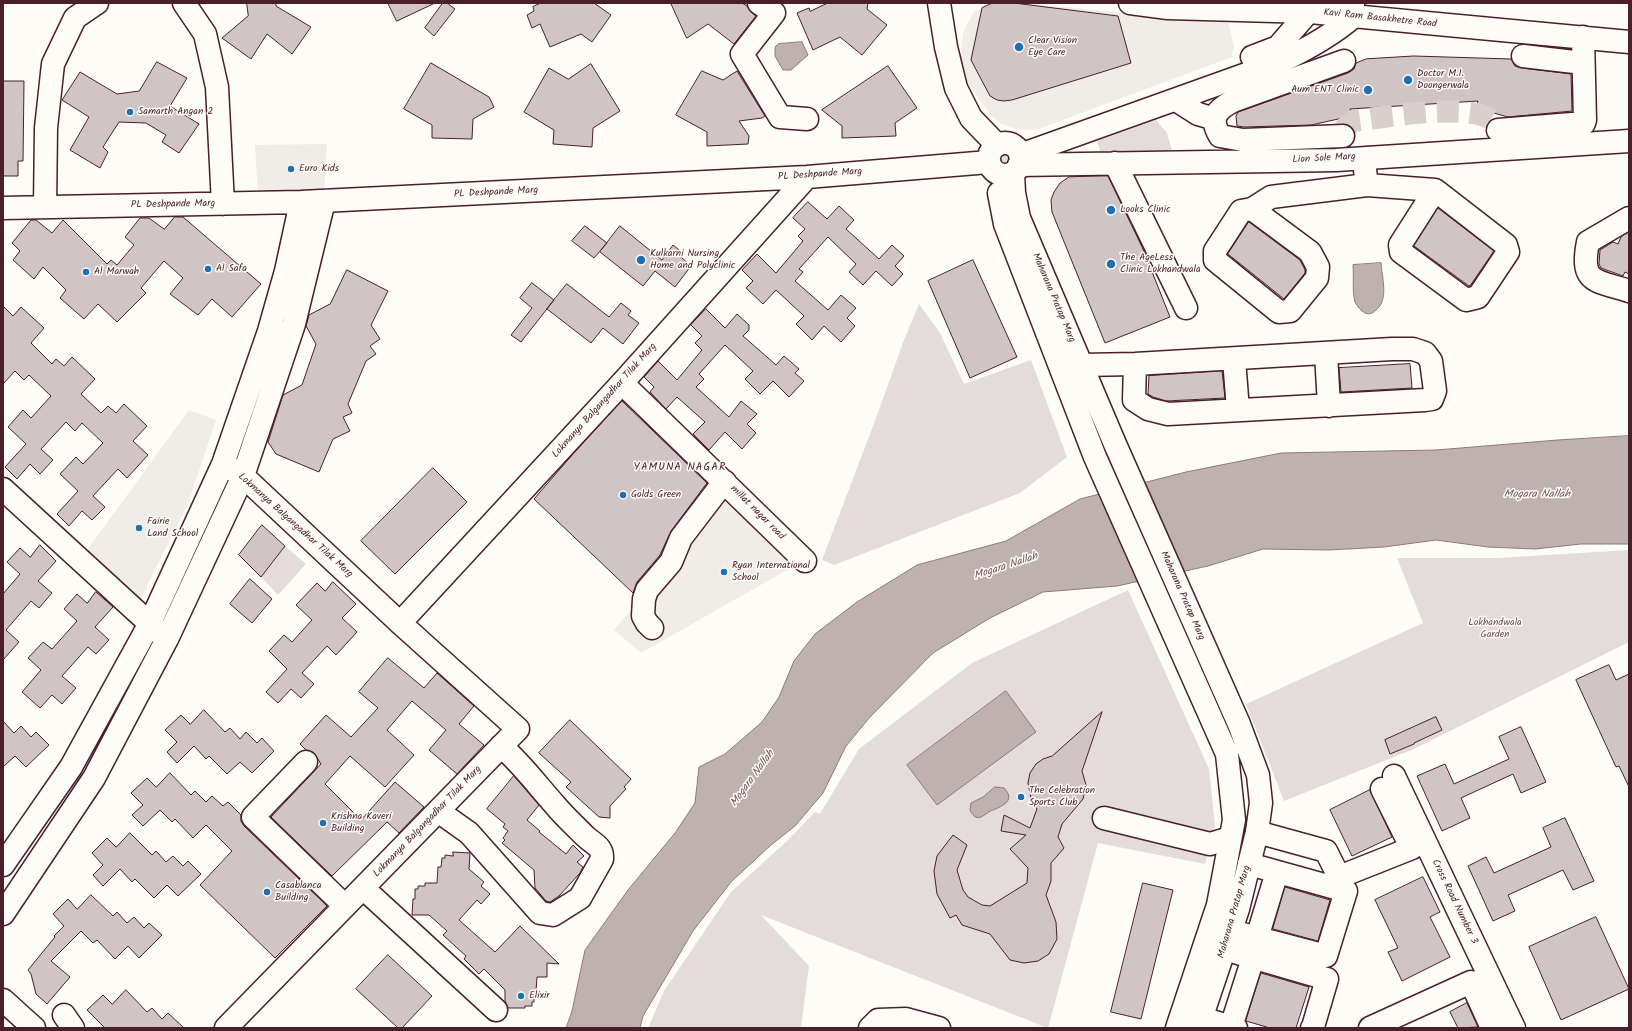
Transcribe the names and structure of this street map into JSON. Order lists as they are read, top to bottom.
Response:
{
  "streets": {
    "street": [
      "Kavi Ram Basakhetre Road",
      "Lion Sole Marg",
      "PL Deshpande Marg",
      "Maharana Pratap Marg",
      "Lokmanya Balgangadhar Tilak Marg",
      "millat nagar road",
      "Cross Road Number 3"
    ]
  },
  "crossings": [
    ["Lion Sole Marg", "PL Deshpande Marg"],
    ["Lion Sole Marg", "Maharana Pratap Marg"],
    ["PL Deshpande Marg", "Maharana Pratap Marg"],
    ["PL Deshpande Marg", "Lokmanya Balgangadhar Tilak Marg"],
    ["Lokmanya Balgangadhar Tilak Marg", "millat nagar road"]
  ],
  "districts": ["YAMUNA NAGAR"],
  "water": ["Mogara Nallah"],
  "parks": ["Lokhandwala Garden"],
  "places": [
    "Clear Vision Eye Care",
    "Doctor M.I. Doongerwala",
    "Aum ENT Clinic",
    "Samarth Angan 2",
    "Euro Kids",
    "Looks Clinic",
    "Kulkarni Nursing Home and Polyclinic",
    "The AgeLess Clinic Lokhandwala",
    "Al Safa",
    "Al Marwah",
    "Golds Green",
    "Fairie Land School",
    "Ryan International School",
    "The Celebration Sports Club",
    "Krishna Kaveri Building",
    "Casablanca Building",
    "Elixir"
  ]
}
